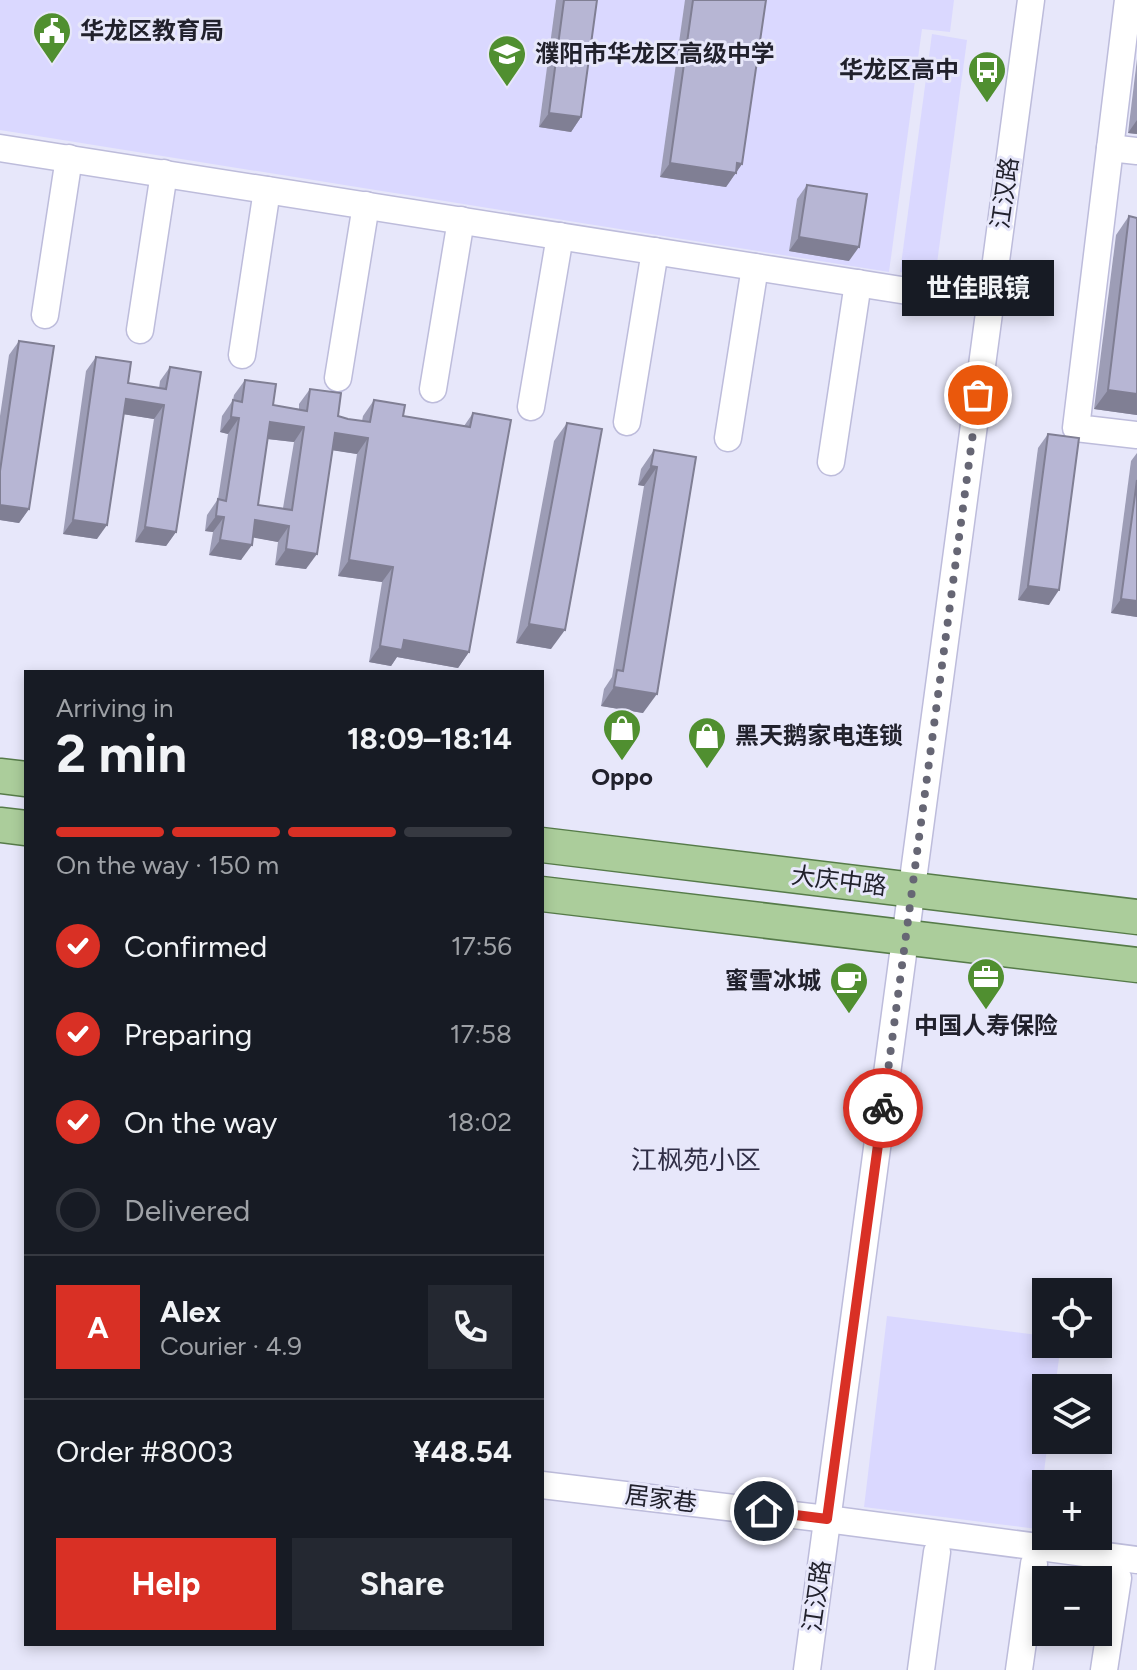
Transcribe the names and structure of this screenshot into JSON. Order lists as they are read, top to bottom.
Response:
{
  "streets": {
    "main road": ["大庆中路"],
    "street": ["江汉路", "居家巷"]
  },
  "crossings": [
    ["江汉路", "大庆中路"],
    ["江汉路", "居家巷"]
  ],
  "districts": ["江枫苑小区"],
  "places": {
    "public building": ["华龙区教育局"],
    "school or university": ["濮阳市华龙区高级中学"],
    "bus stop": ["华龙区高中"],
    "other": ["世佳眼镜"],
    "shop": ["Oppo", "黑天鹅家电连锁"],
    "office": ["中国人寿保险"],
    "cafe": ["蜜雪冰城"]
  },
  "page": {
    "bubble": "世佳眼镜",
    "heading": ["2 min", "Arriving in", "18:09–18:14"],
    "panel": [
      "Alex",
      "Courier · 4.9",
      "Order #8003",
      "¥48.54"
    ],
    "bar": "On the way · 150 m",
    "list": [
      ["Confirmed", "17:56"],
      ["Preparing", "17:58"],
      ["On the way", "18:02"],
      "Delivered"
    ],
    "map_buttons": ["+", "−"],
    "round": "A",
    "buttons": ["Help", "Share"]
  }
}
